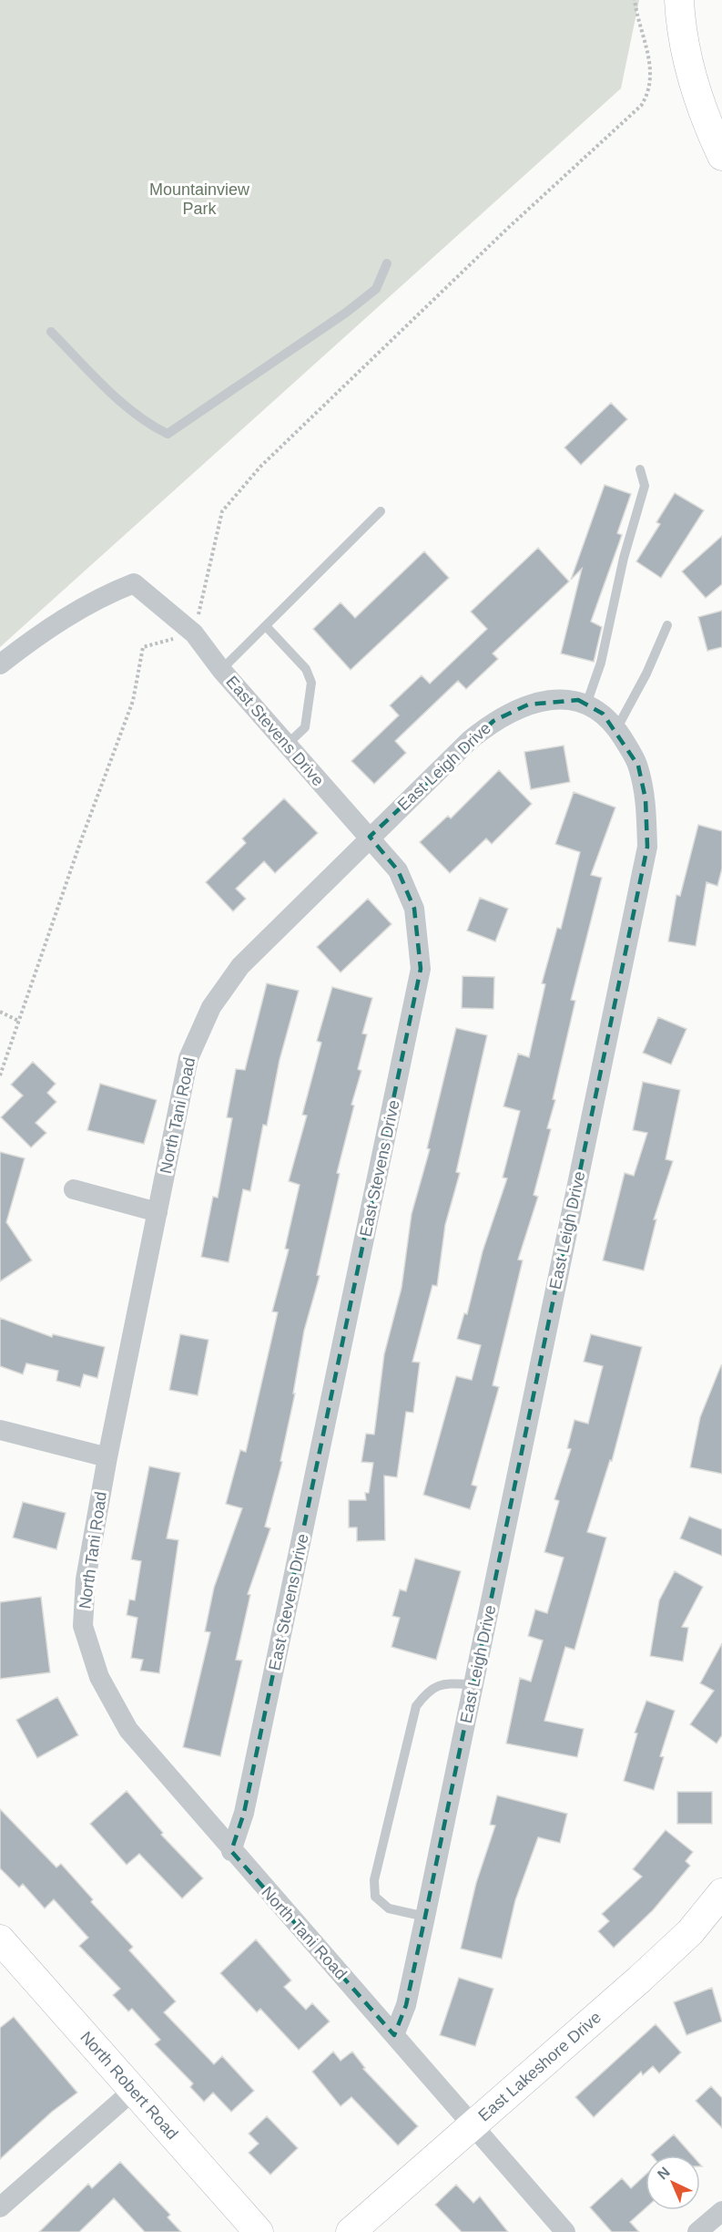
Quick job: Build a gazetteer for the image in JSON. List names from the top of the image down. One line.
{"streets":{"main road":["East Lakeshore Drive","North Robert Road"],"street":["East Stevens Drive","East Leigh Drive","North Tani Road"]},"crossings":[["East Stevens Drive","East Leigh Drive"],["East Stevens Drive","North Tani Road"],["East Leigh Drive","North Tani Road"],["North Tani Road","East Lakeshore Drive"]],"parks":["Mountainview Park"],"north":"top left"}
